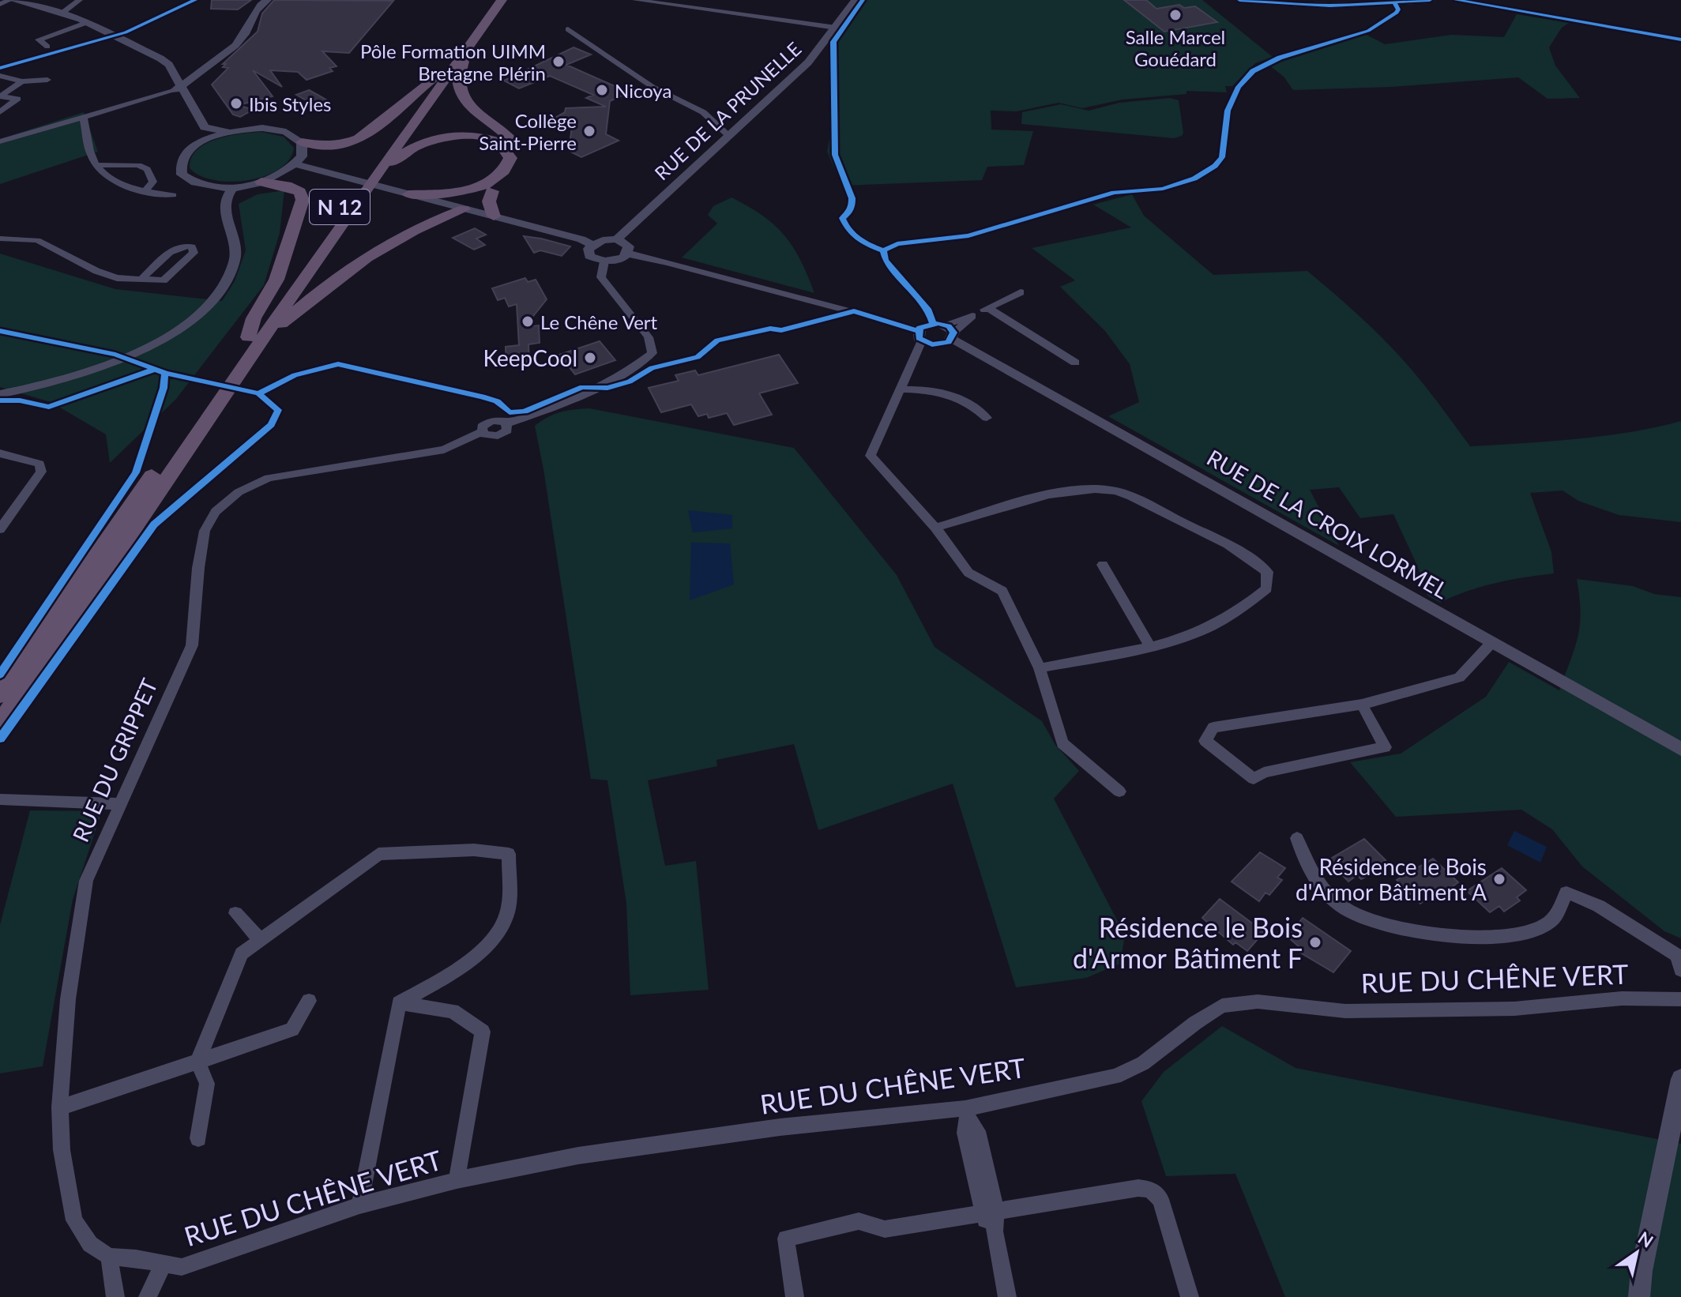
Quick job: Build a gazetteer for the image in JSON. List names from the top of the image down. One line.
{"streets":{"highway":["N 12"],"street":["RUE DE LA PRUNELLE","RUE DE LA CROIX LORMEL","RUE DU GRIPPET","RUE DU CHÊNE VERT"]},"crossings":[["RUE DU GRIPPET","RUE DU CHÊNE VERT"]],"places":["Salle Marcel Gouédard","Pôle Formation UIMM Bretagne Plérin","Nicoya","Ibis Styles","Collège Saint-Pierre","Le Chêne Vert","KeepCool","Résidence le Bois d'Armor Bâtiment A","Résidence le Bois d'Armor Bâtiment F"],"north":"top right"}
